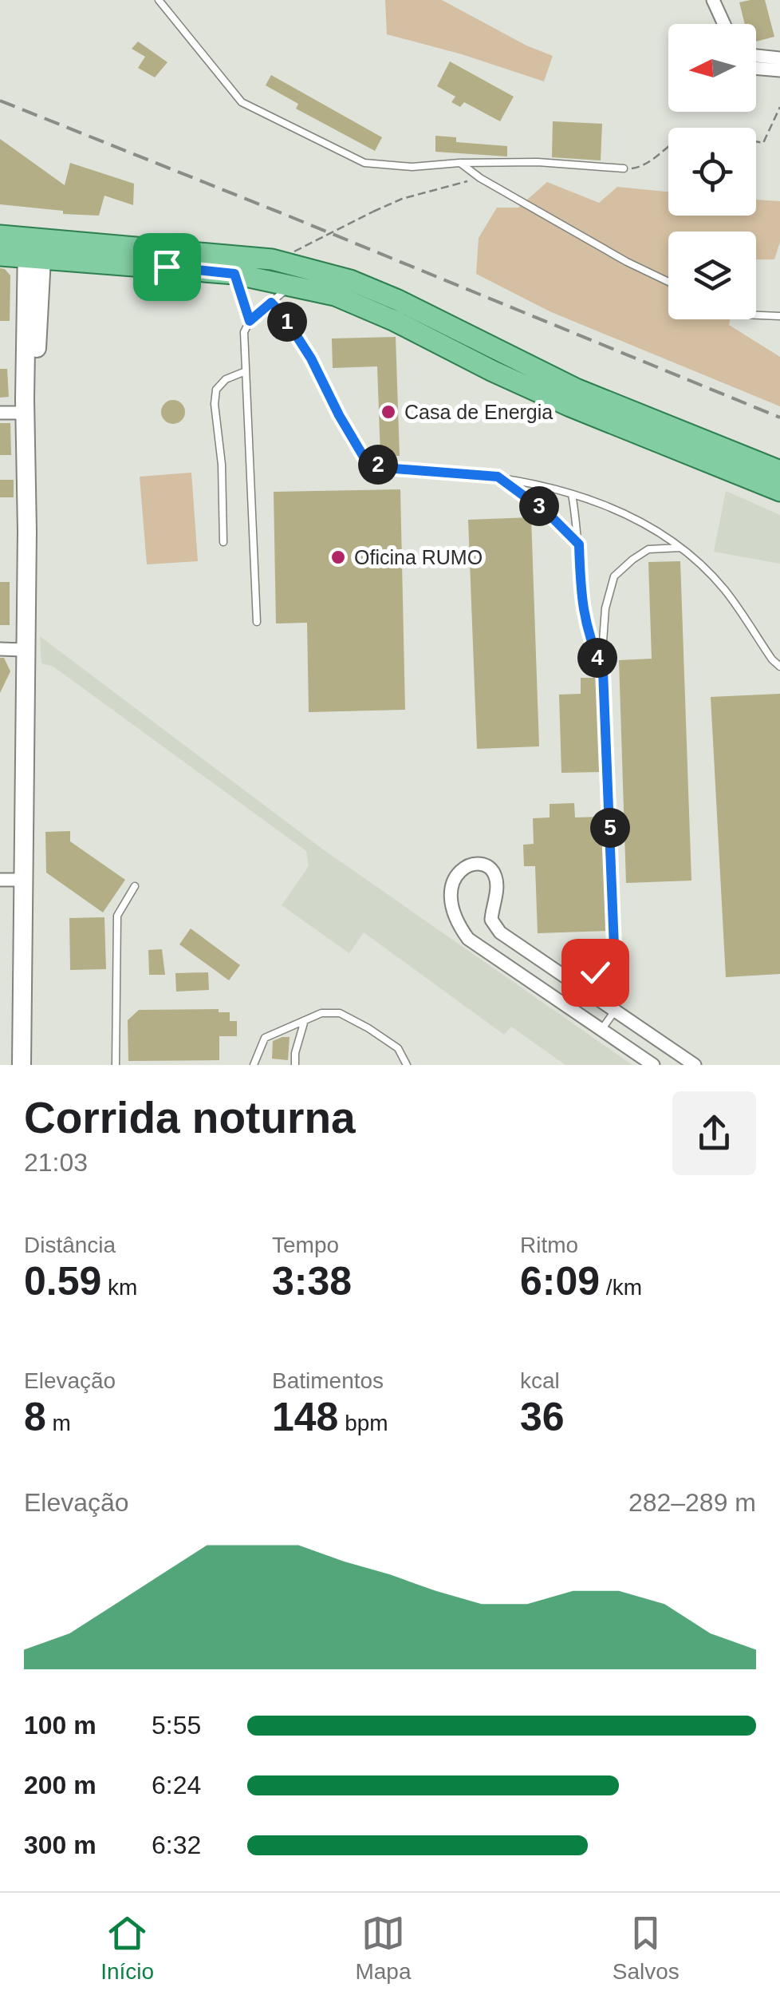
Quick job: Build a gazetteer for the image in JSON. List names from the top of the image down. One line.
{"places":["Casa de Energia","Oficina RUMO"],"north":"left","page":{"pins":["1","2","3","4","5"],"heading":["Corrida noturna","21:03"],"stats":[["Distância","0.59 km"],["Tempo","3:38"],["Ritmo","6:09 /km"],["Elevação","8 m"],["Batimentos","148 bpm"],["kcal","36"]],"chart":["Elevação","282–289 m"],"list":[{"name":"100 m","note":"5:55"},{"name":"200 m","note":"6:24"},{"name":"300 m","note":"6:32"}],"tabs":["Início","Mapa","Salvos"]}}
